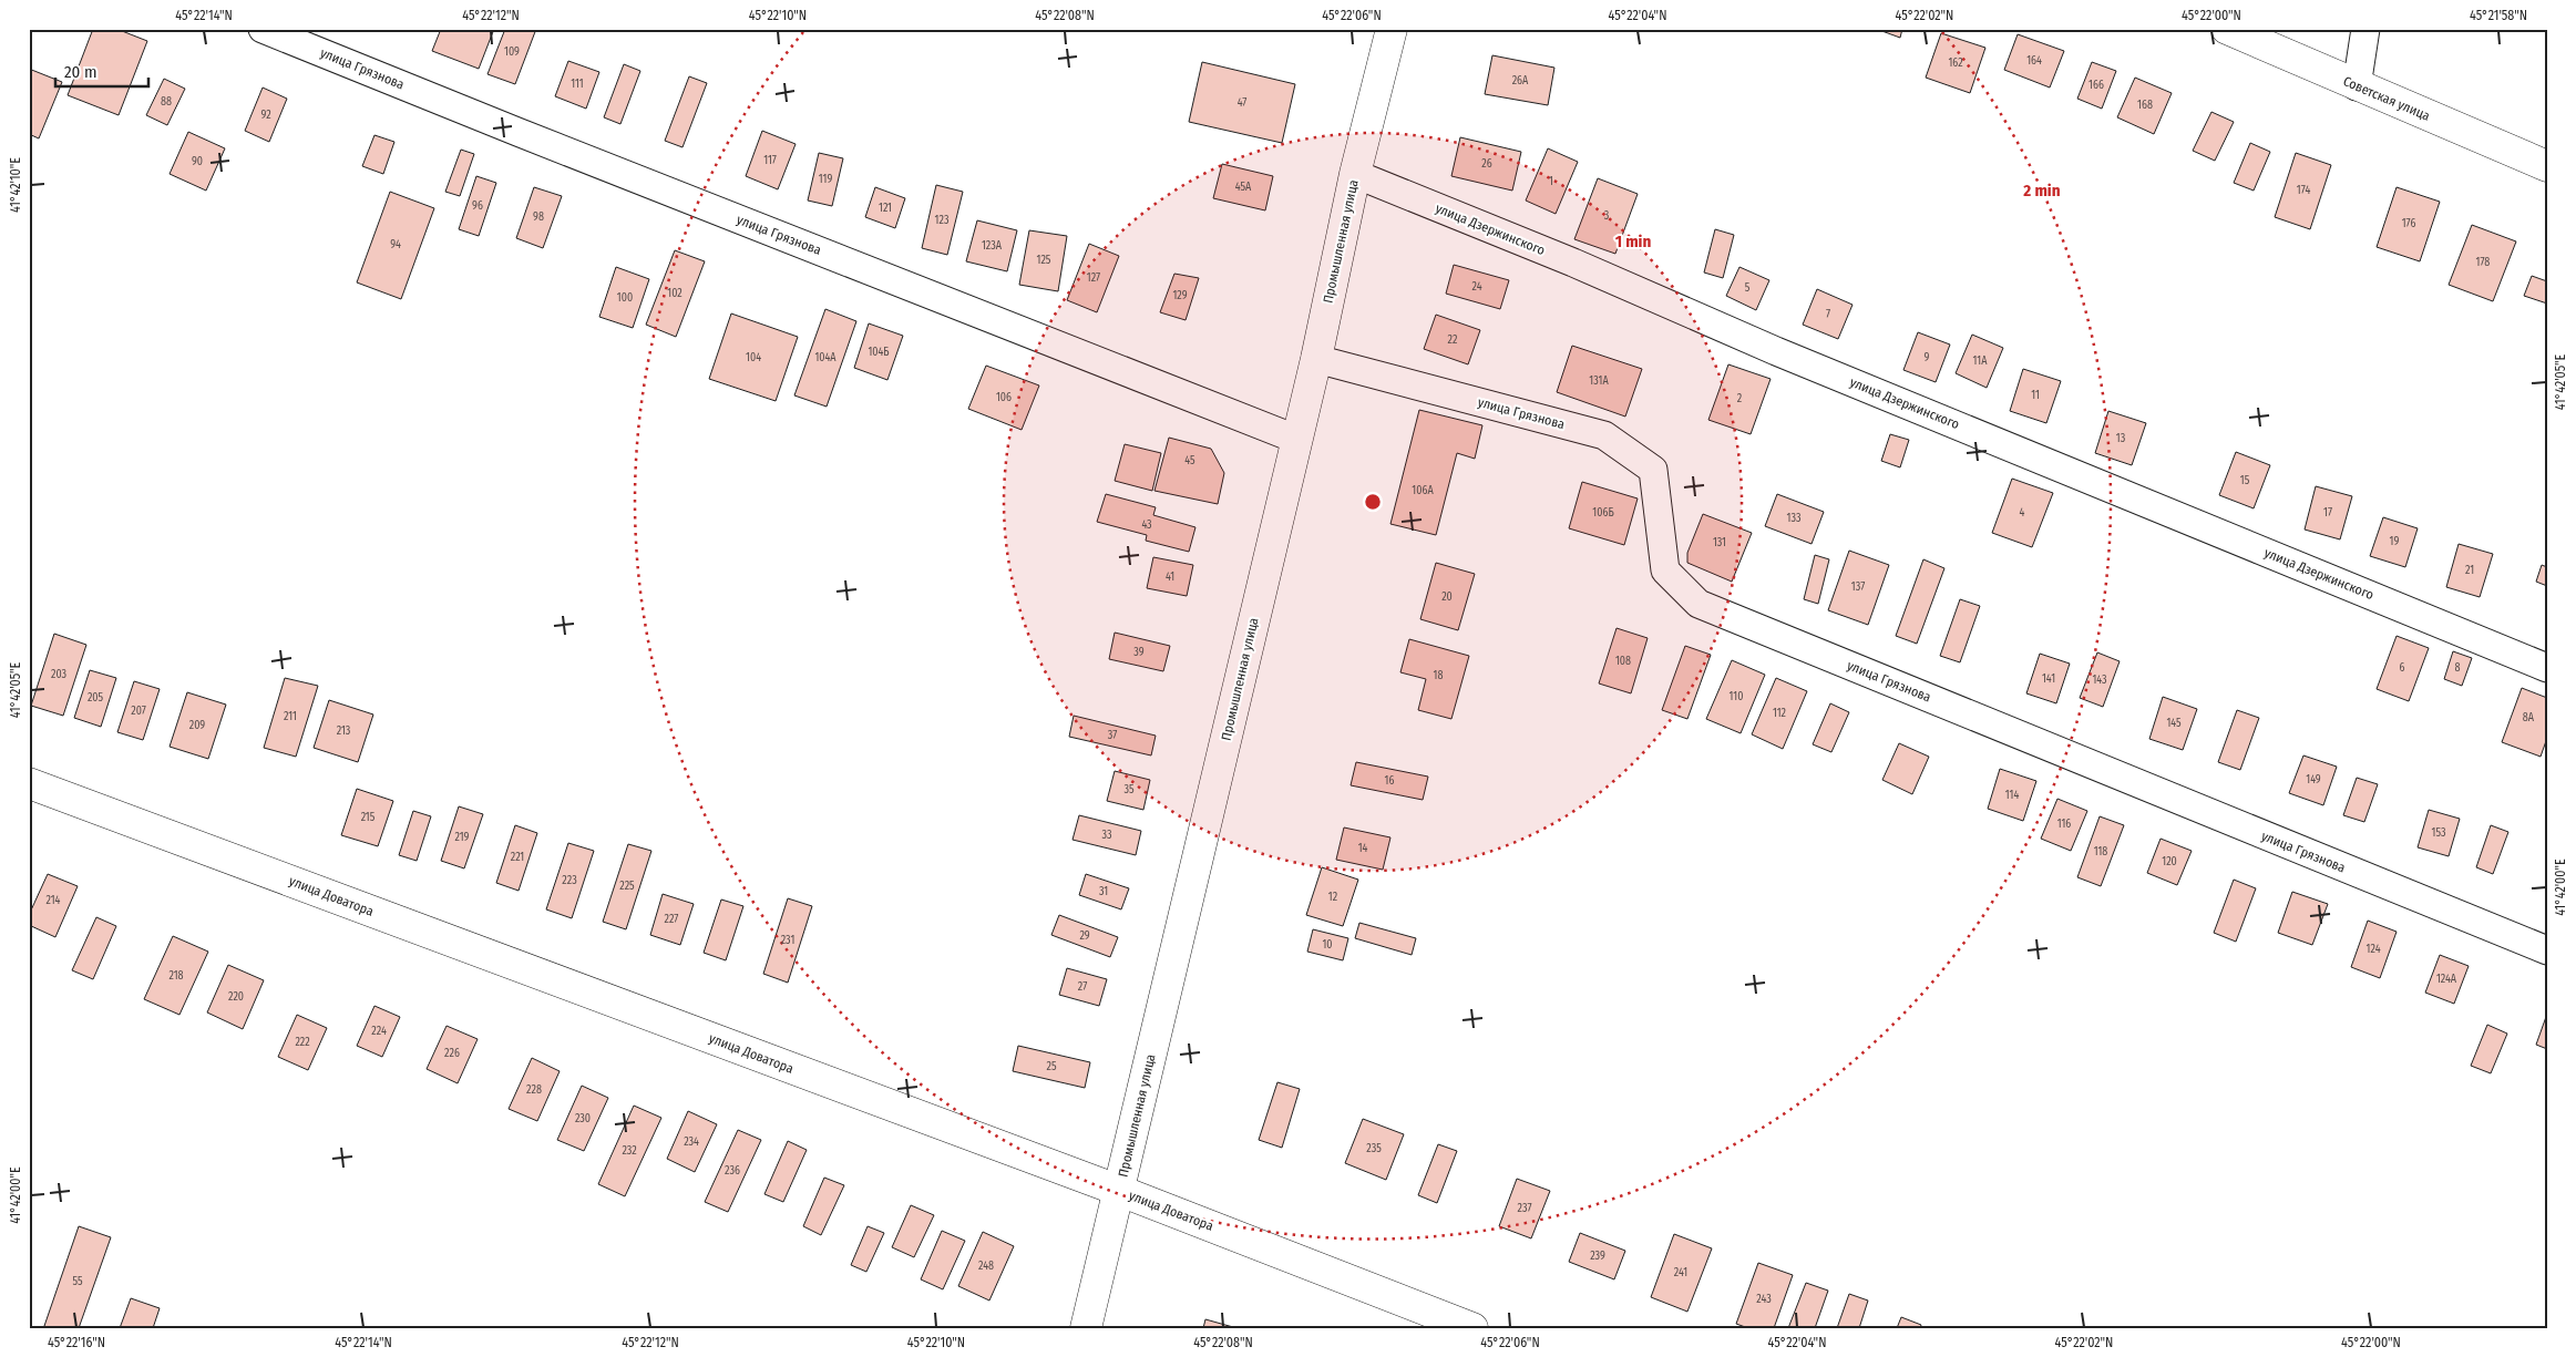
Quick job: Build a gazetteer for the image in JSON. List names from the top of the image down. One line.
{"streets":{"main road":["Советская улица","Промышленная улица","улица Доватора"],"street":["улица Грязнова","улица Дзержинского"]},"crossings":[["улица Грязнова","Промышленная улица"],["улица Дзержинского","Промышленная улица"],["Промышленная улица","улица Доватора"]],"house_numbers":["109","164","162","26А","111","166","88","47","168","92","117","90","26","119","1","45А","174","96","121","3","98","123","176","94","123А","125","178","127","24","5","102","129","100","7","22","104Б","104","104А","9","11А","131А","11","106","2","13","45","15","106А","106Б","4","17","133","43","19","131","21","41","137","20","39","108","6","8","203","18","141","143","110","205","207","112","211","8А","145","209","213","37","149","16","35","114","215","116","153","33","219","14","118","221","120","223","225","31","12","214","227","29","231","10","124","218","124А","27","220","224","222","226","25","228","230","234","235","232","236","237","239","248","241","55","243"],"scale_bar":"20 m","coordinates":["45°22'14\"N","45°22'12\"N","45°22'10\"N","45°22'08\"N","45°22'06\"N","45°22'04\"N","45°22'02\"N","45°22'00\"N","45°21'58\"N","41°42'10\"E","41°42'05\"E","41°42'00\"E","45°22'16\"N"],"rings":["2 min","1 min"]}
